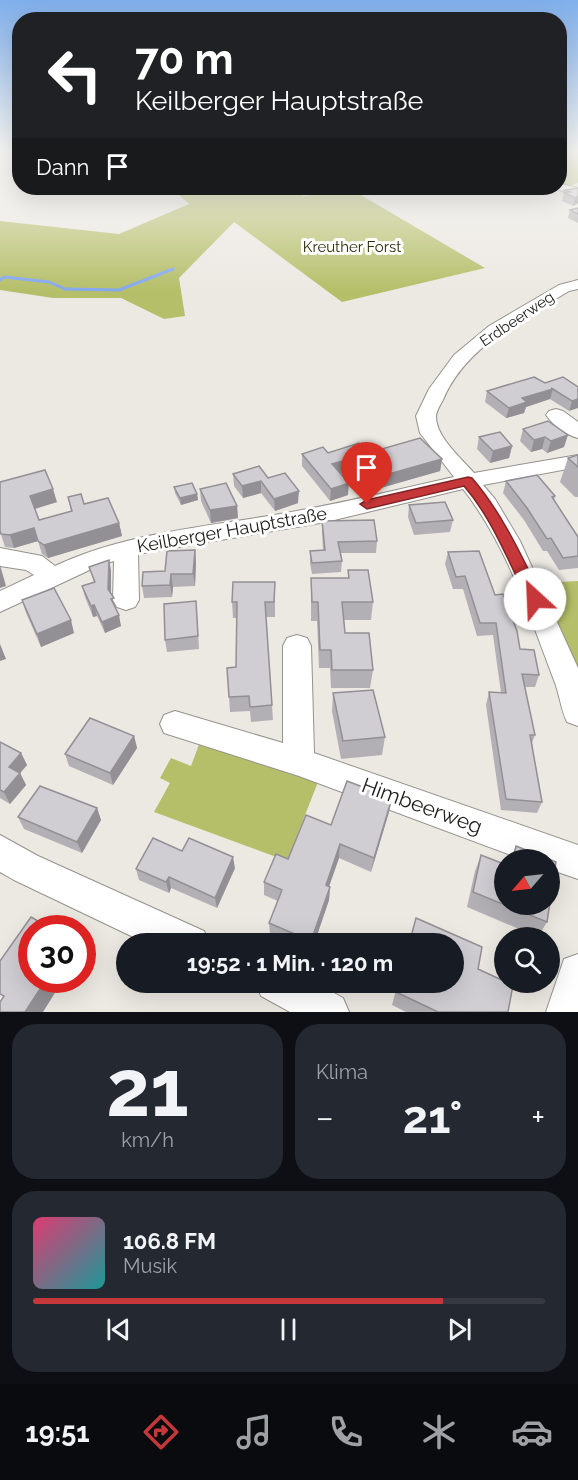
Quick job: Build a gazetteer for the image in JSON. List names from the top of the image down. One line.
{"streets":{"street":["Erdbeerweg","Keilberger Hauptstraße","Himbeerweg"]},"crossings":[["Erdbeerweg","Keilberger Hauptstraße"]],"parks":["Kreuther Forst"],"north":"bottom left","page":{"turn":["70 m","Keilberger Hauptstraße"],"then":"Dann","limit":"30","trip":"19:52 · 1 Min. · 120 m","tile":[["21","km/h"],"Klima"],"heat":["−","21°","+"],"song":["106.8 FM","Musik"],"tabs":"19:51"}}
